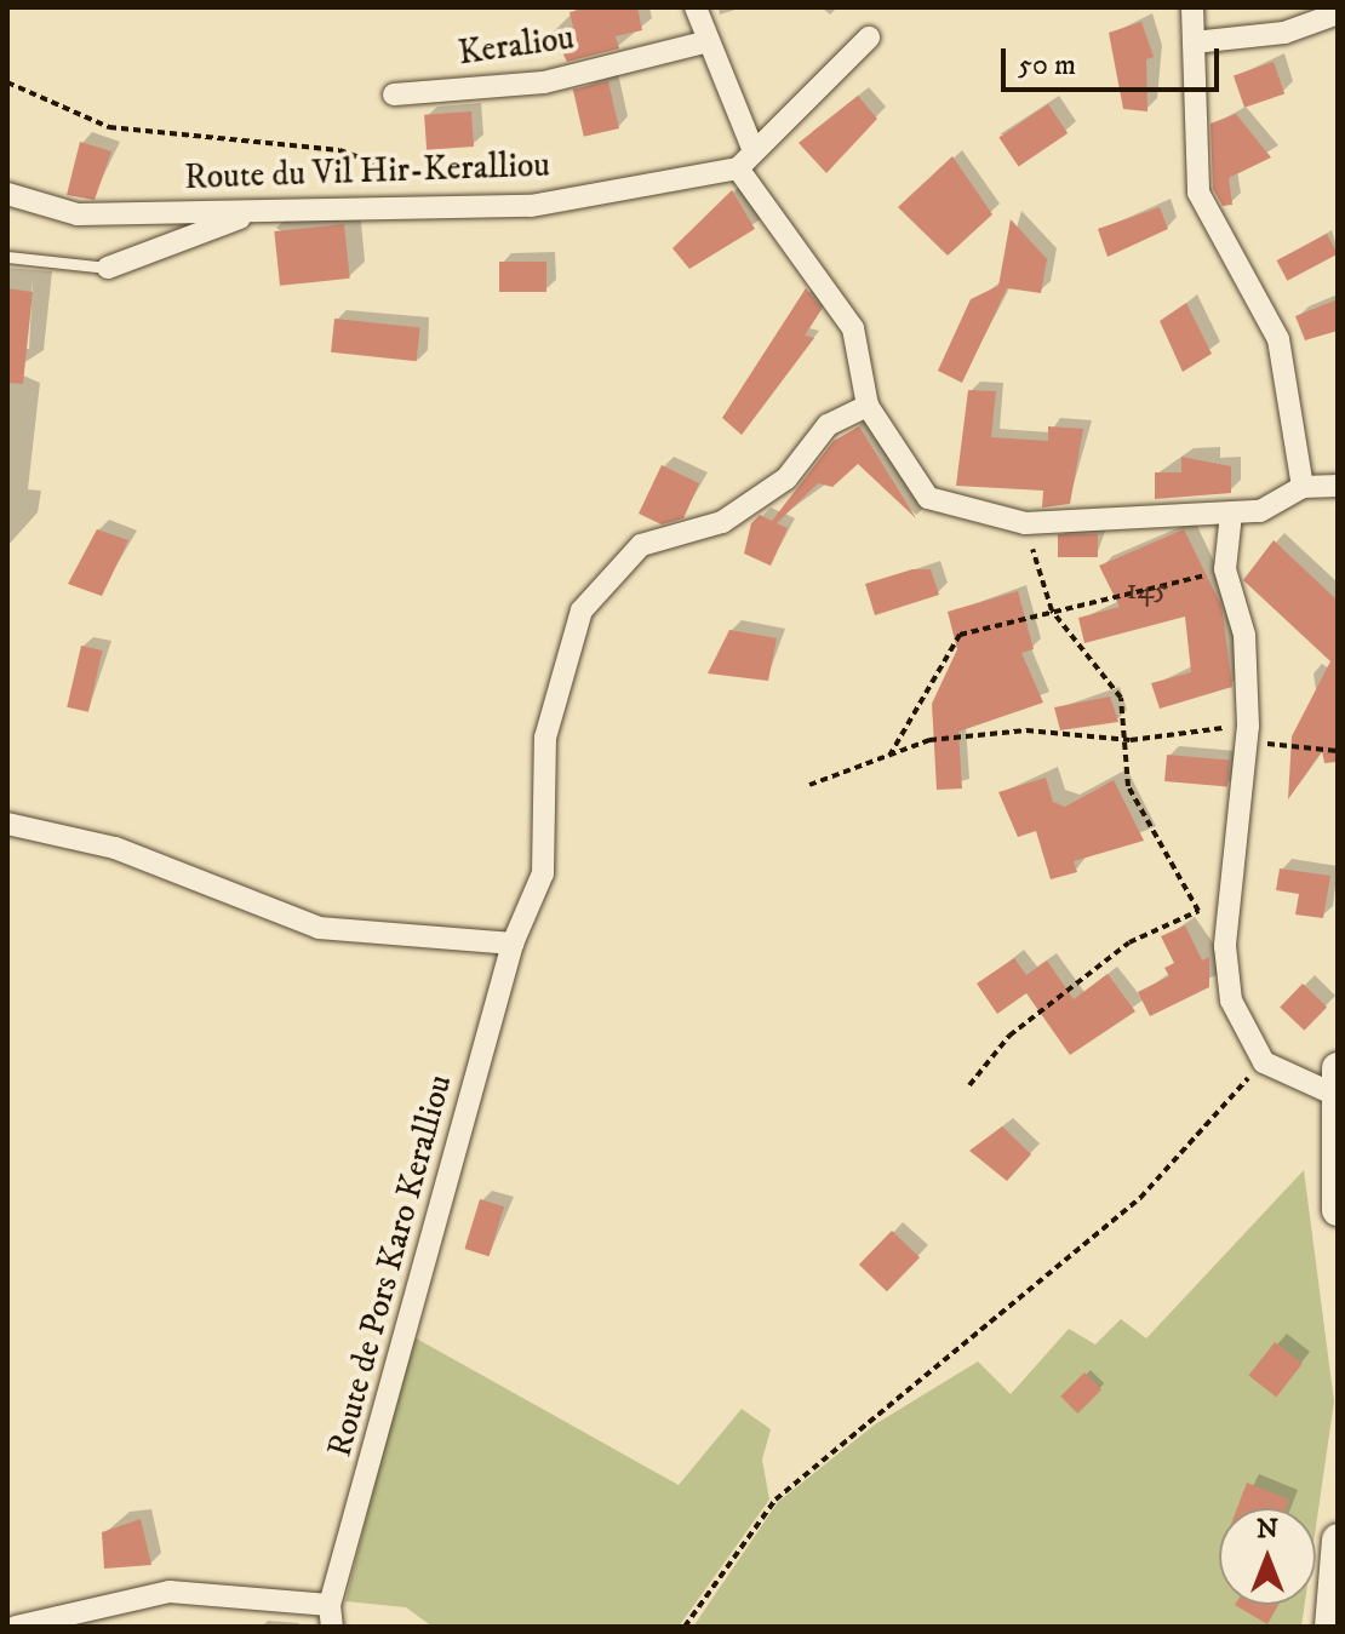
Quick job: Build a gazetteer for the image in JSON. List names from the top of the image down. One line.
{"streets":{"street":["Keraliou","Route du Vil Hir-Keralliou","Route de Pors Karo Keralliou"]},"house_numbers":["145"],"scale_bar":"50 m","north":"top"}
